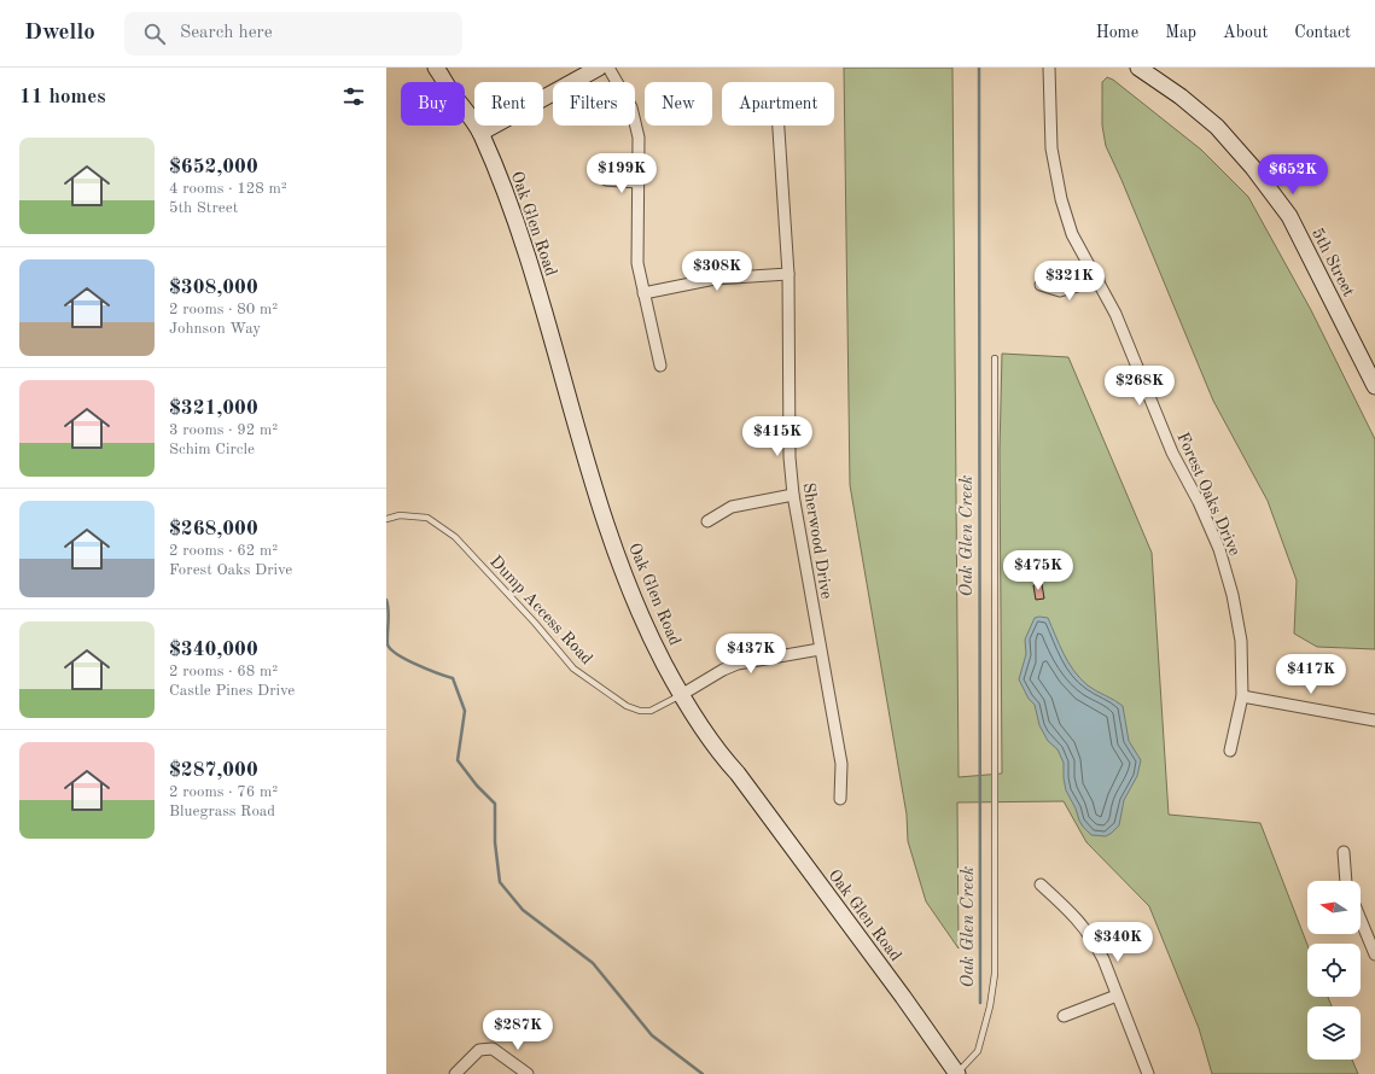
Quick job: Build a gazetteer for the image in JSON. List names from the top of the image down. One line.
{"streets":{"main road":["Oak Glen Road","5th Street"],"street":["Forest Oaks Drive","Sherwood Drive"],"lane":["Dump Access Road"]},"crossings":[["Oak Glen Road","Dump Access Road"]],"water":["Oak Glen Creek"],"north":"left","page":{"header":"Dwello","search":"Search here","nav":["Home","Map","About","Contact"],"heading":"11 homes","chip":["Buy","Rent","Filters","New","Apartment"],"list":[{"name":"$652,000","note":"4 rooms · 128 m² · 5th Street"},{"name":"$308,000","note":"2 rooms · 80 m² · Johnson Way"},{"name":"$321,000","note":"3 rooms · 92 m² · Schim Circle"},{"name":"$268,000","note":"2 rooms · 62 m² · Forest Oaks Drive"},{"name":"$340,000","note":"2 rooms · 68 m² · Castle Pines Drive"},{"name":"$287,000","note":"2 rooms · 76 m² · Bluegrass Road"}],"price":["$199K","$652K","$308K","$321K","$268K","$415K","$475K","$437K","$417K","$340K","$287K"]}}
